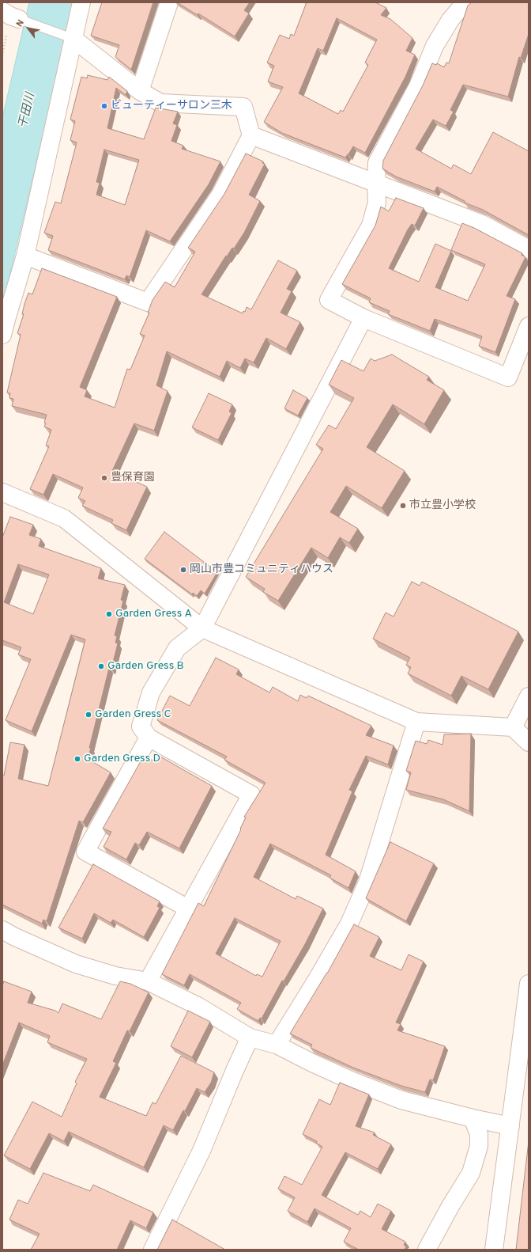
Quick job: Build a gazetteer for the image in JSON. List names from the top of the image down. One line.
{"water":["干田川"],"places":["ビューティーサロン三木","豊保育園","市立豊小学校","岡山市豊コミュニティハウス","Garden Gress A","Garden Gress B","Garden Gress C","Garden Gress D"],"north":"top left"}
